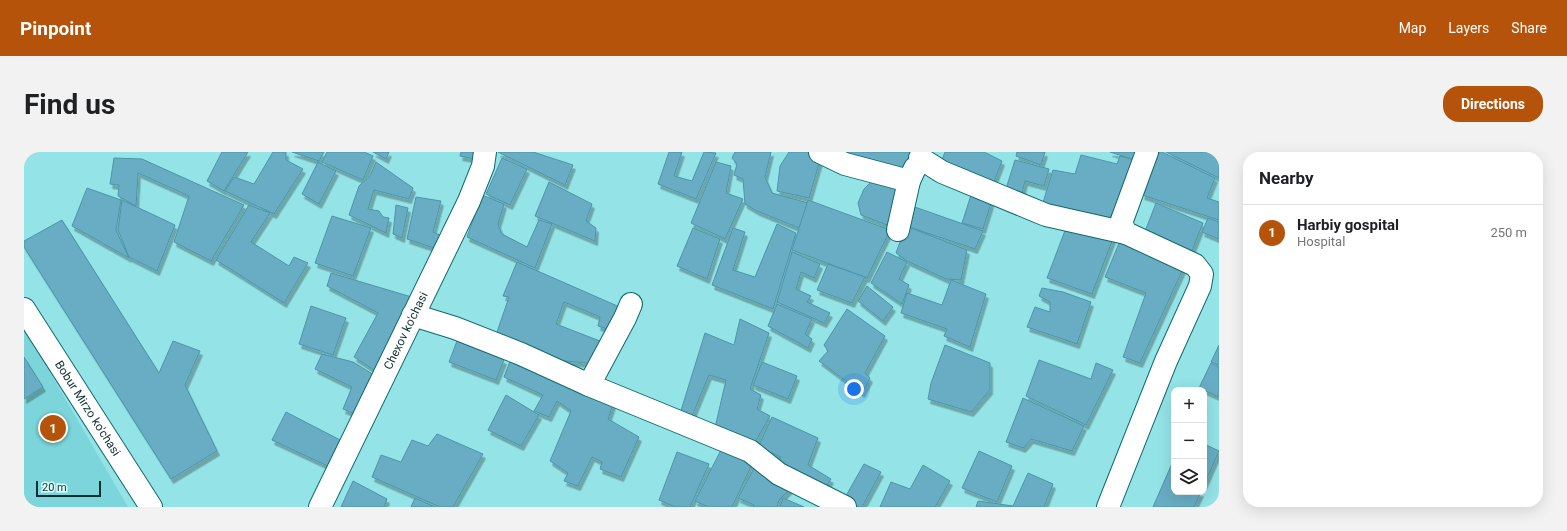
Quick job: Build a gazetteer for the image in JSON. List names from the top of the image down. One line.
{"streets":{"street":["Chexov ko'chasi","Bobur Mirzo ko'chasi"]},"scale_bar":"20 m","page":{"header":"Pinpoint","nav":["Map","Layers","Share"],"buttons":"Directions","title":"Find us","heading":"Nearby","list":[{"mark":"1","name":"Harbiy gospital","note":"Hospital","value":"250 m"}],"map_buttons":["+","−"],"pins":"1","scale":"20 m"}}
